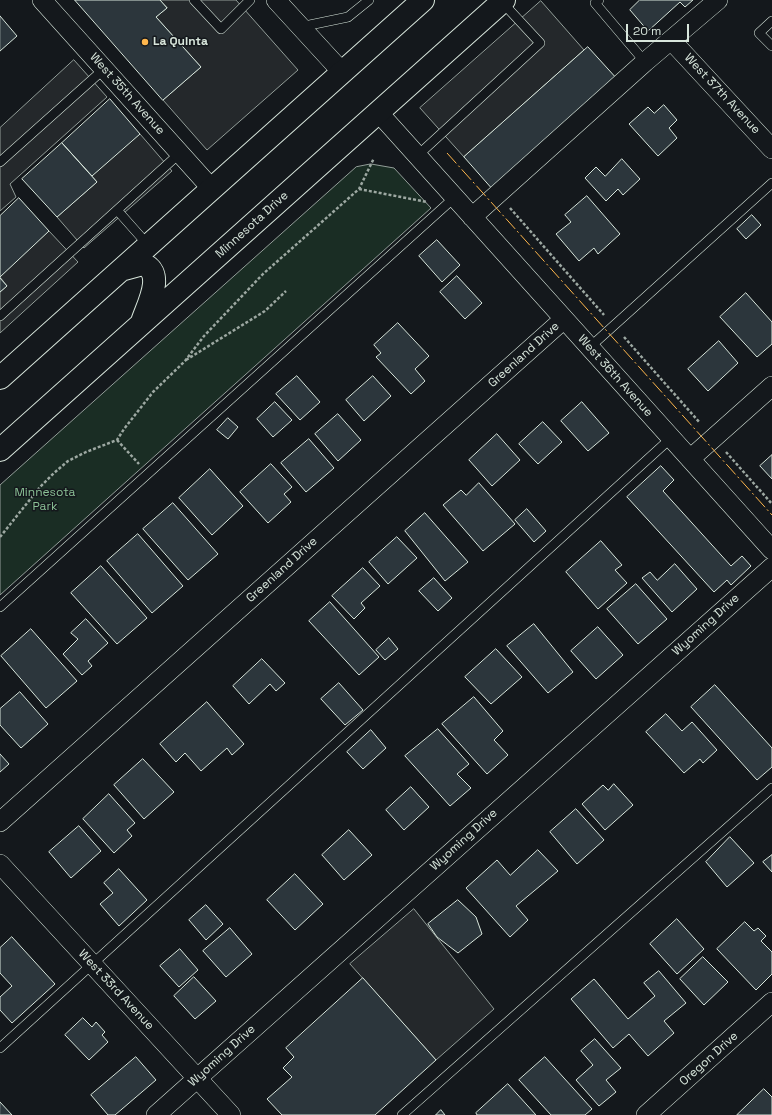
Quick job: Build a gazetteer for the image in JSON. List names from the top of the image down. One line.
{"streets":{"main road":["Minnesota Drive"],"street":["West 35th Avenue","West 37th Avenue","Greenland Drive","West 36th Avenue","Wyoming Drive","West 33rd Avenue","Oregon Drive"]},"crossings":[["Minnesota Drive","West 36th Avenue"],["Greenland Drive","West 36th Avenue"],["Wyoming Drive","West 33rd Avenue"]],"parks":["Minnesota Park"],"places":["La Quinta"],"scale_bar":"20 m"}
